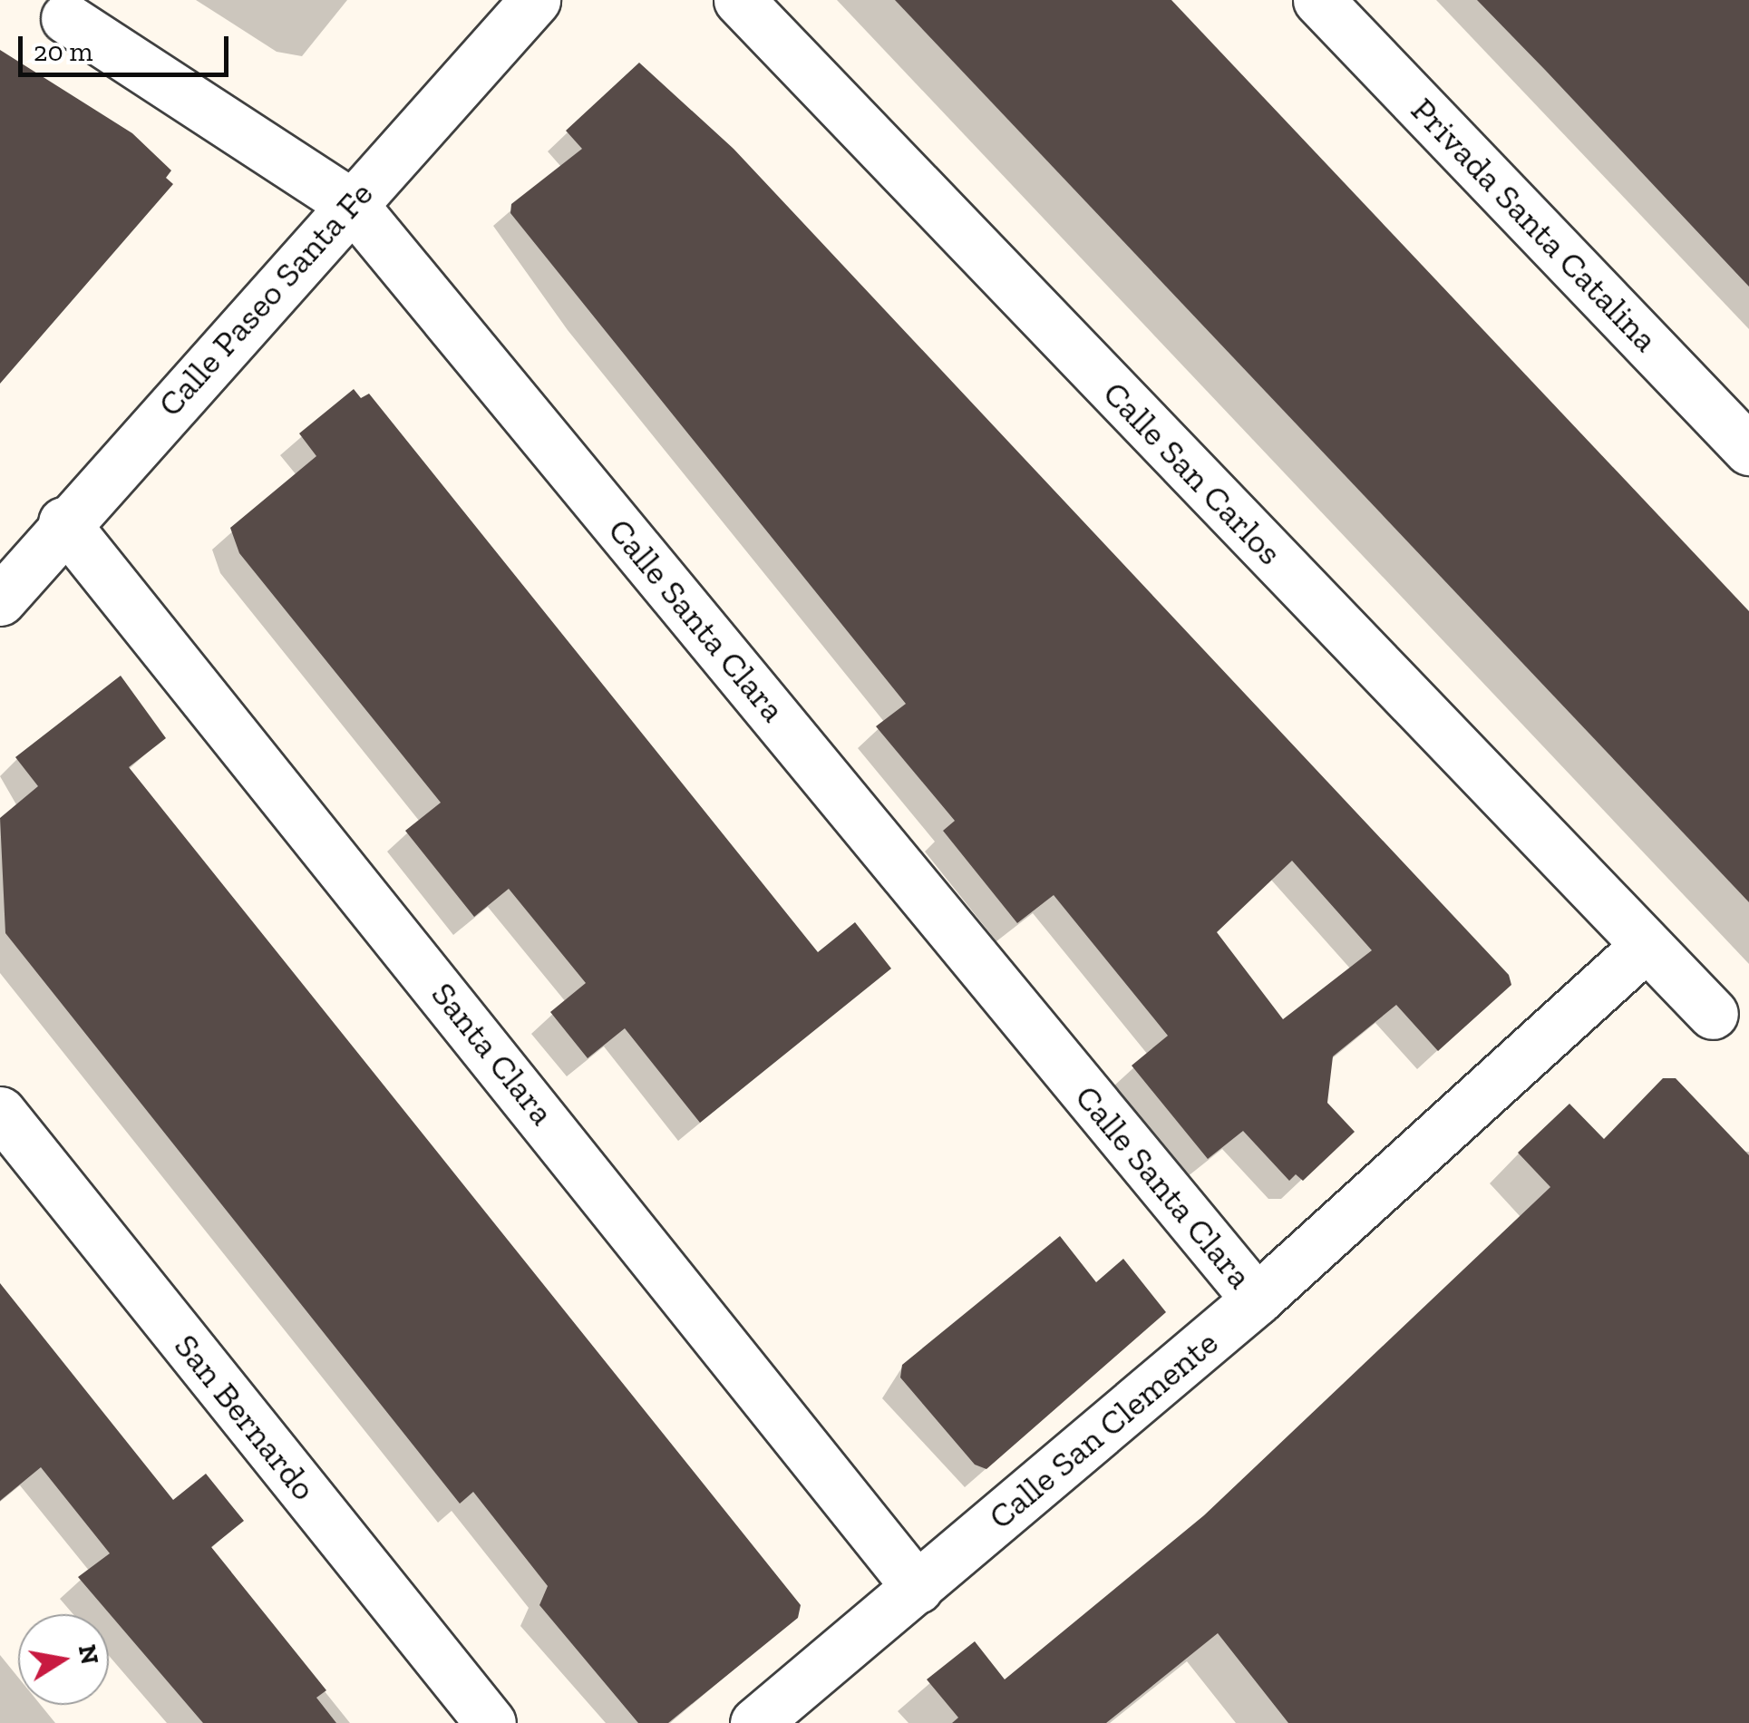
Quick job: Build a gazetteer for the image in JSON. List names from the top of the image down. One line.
{"streets":{"street":["Privada Santa Catalina","Calle Paseo Santa Fe","Calle San Carlos","Calle Santa Clara","Santa Clara","San Bernardo","Calle San Clemente"]},"crossings":[["Calle Paseo Santa Fe","Calle Santa Clara"],["Calle Paseo Santa Fe","Santa Clara"],["Calle San Carlos","Calle San Clemente"],["Calle Santa Clara","Calle San Clemente"],["Santa Clara","Calle San Clemente"]],"scale_bar":"20 m","north":"right"}
